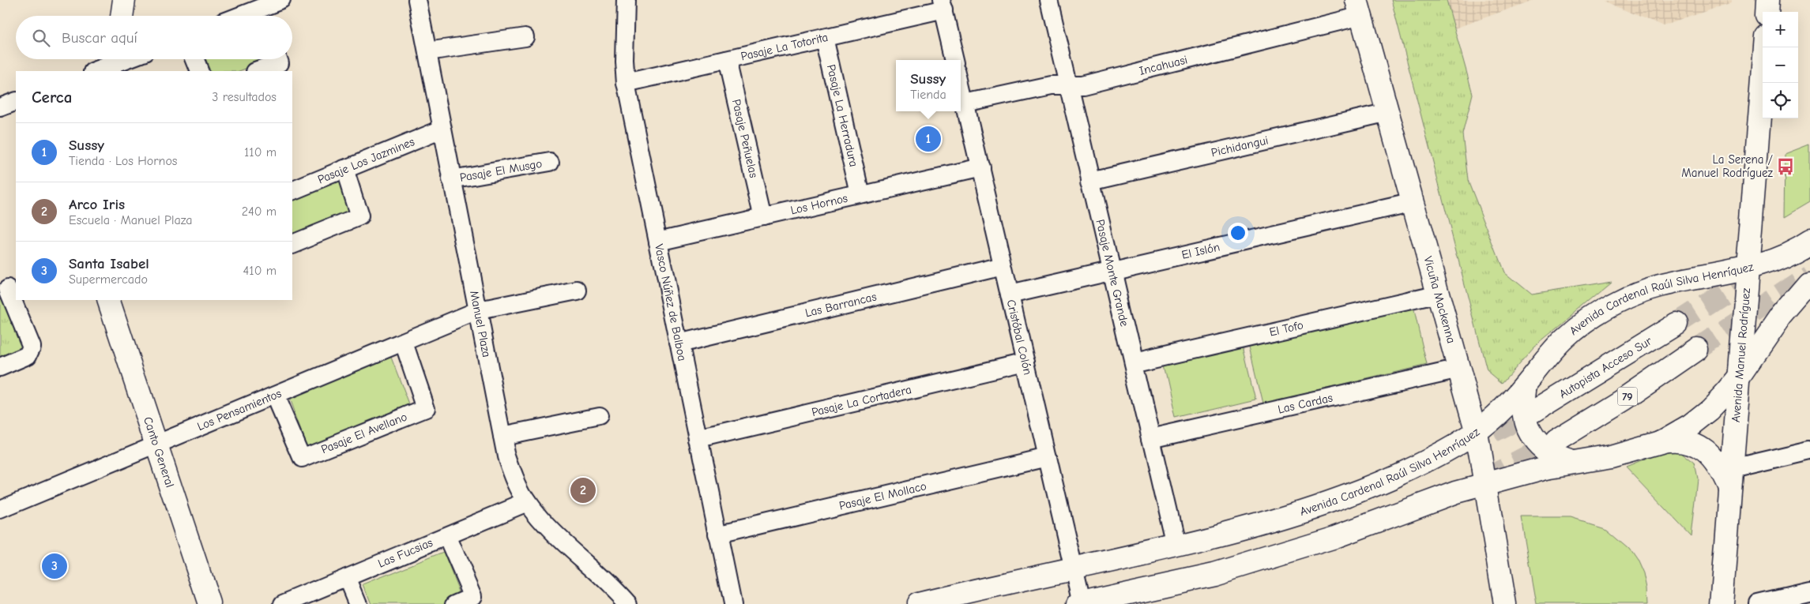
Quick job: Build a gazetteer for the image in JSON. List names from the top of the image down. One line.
{"streets":{"main road":["Vicuña Mackenna","Avenida Cardenal Raúl Silva Henríquez","Avenida Manuel Rodríguez","Autopista Acceso Sur","79","Canto General"],"street":["Pasaje La Totorita","Incahuasi","Pasaje La Herradura","Pasaje Peñuelas","Pichidangui","Pasaje Los Jazmines","Pasaje El Musgo","Los Hornos","El Islón","Pasaje Monte Grande","Vasco Núñez de Balboa","Las Barrancas","Manuel Plaza","El Tofo","Cristóbal Colón","Pasaje La Cortadera","Las Cardas","Los Pensamientos","Pasaje El Avellano","Pasaje El Mollaco","Las Fucsias"]},"crossings":[["Pasaje La Totorita","Pasaje La Herradura"],["Pasaje La Totorita","Pasaje Peñuelas"],["Pasaje La Totorita","Vasco Núñez de Balboa"],["Incahuasi","Pasaje Monte Grande"],["Incahuasi","Vicuña Mackenna"],["Incahuasi","Cristóbal Colón"],["Pasaje La Herradura","Los Hornos"],["Pasaje Peñuelas","Los Hornos"],["Pichidangui","Pasaje Monte Grande"],["Pichidangui","Vicuña Mackenna"],["Pasaje Los Jazmines","Manuel Plaza"],["Pasaje El Musgo","Manuel Plaza"],["Los Hornos","Vasco Núñez de Balboa"],["Los Hornos","Cristóbal Colón"],["El Islón","Pasaje Monte Grande"],["El Islón","Vicuña Mackenna"],["El Islón","Cristóbal Colón"],["Pasaje Monte Grande","Avenida Cardenal Raúl Silva Henríquez"],["Pasaje Monte Grande","El Tofo"],["Pasaje Monte Grande","Las Cardas"],["Vicuña Mackenna","Avenida Cardenal Raúl Silva Henríquez"],["Vicuña Mackenna","El Tofo"],["Vicuña Mackenna","Las Cardas"],["Avenida Cardenal Raúl Silva Henríquez","Cristóbal Colón"],["Avenida Cardenal Raúl Silva Henríquez","Avenida Manuel Rodríguez"],["Vasco Núñez de Balboa","Las Barrancas"],["Vasco Núñez de Balboa","Pasaje La Cortadera"],["Vasco Núñez de Balboa","Pasaje El Mollaco"],["Las Barrancas","Cristóbal Colón"],["Manuel Plaza","Los Pensamientos"],["Manuel Plaza","Las Fucsias"],["Cristóbal Colón","Pasaje La Cortadera"],["Cristóbal Colón","Pasaje El Mollaco"],["Los Pensamientos","Pasaje El Avellano"],["Los Pensamientos","Canto General"]],"places":{"bus stop":["La Serena / Manuel Rodríguez"]},"page":{"map_buttons":["+","−"],"search":"Buscar aquí","popup":["Sussy","Tienda"],"heading":["Cerca","3 resultados"],"list":[{"mark":"1","name":"Sussy","note":"Tienda · Los Hornos","value":"110 m"},{"mark":"2","name":"Arco Iris","note":"Escuela · Manuel Plaza","value":"240 m"},{"mark":"3","name":"Santa Isabel","note":"Supermercado","value":"410 m"}],"pins":["1","2","3"]}}
